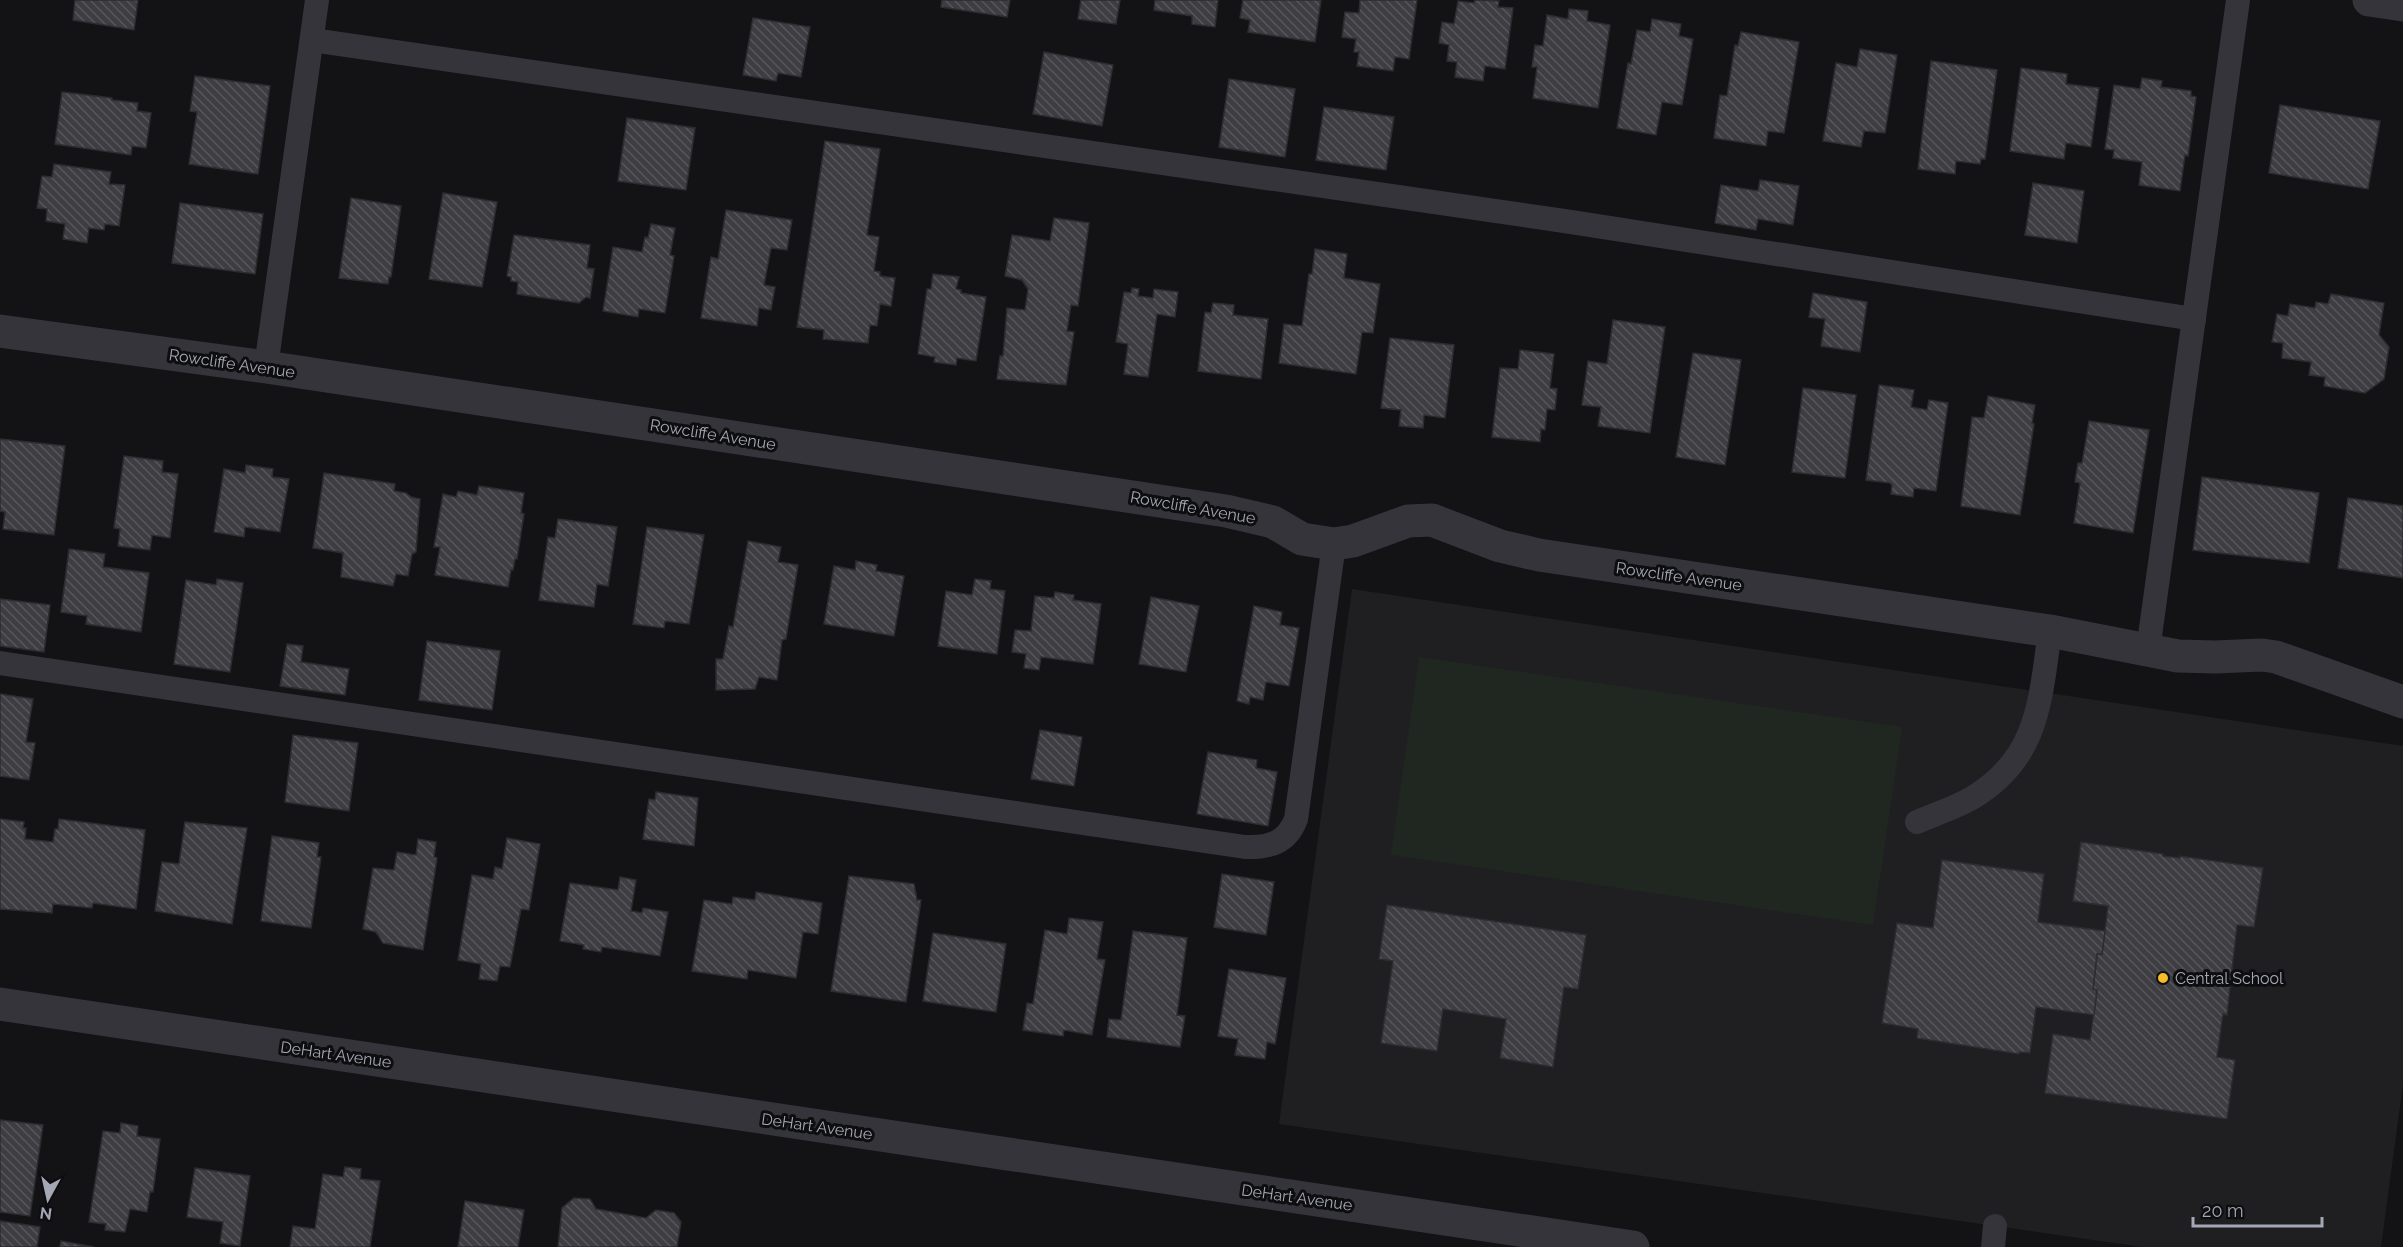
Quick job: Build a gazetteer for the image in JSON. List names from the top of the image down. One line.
{"streets":{"street":["Rowcliffe Avenue","DeHart Avenue"]},"places":["Central School"],"scale_bar":"20 m","north":"bottom"}
